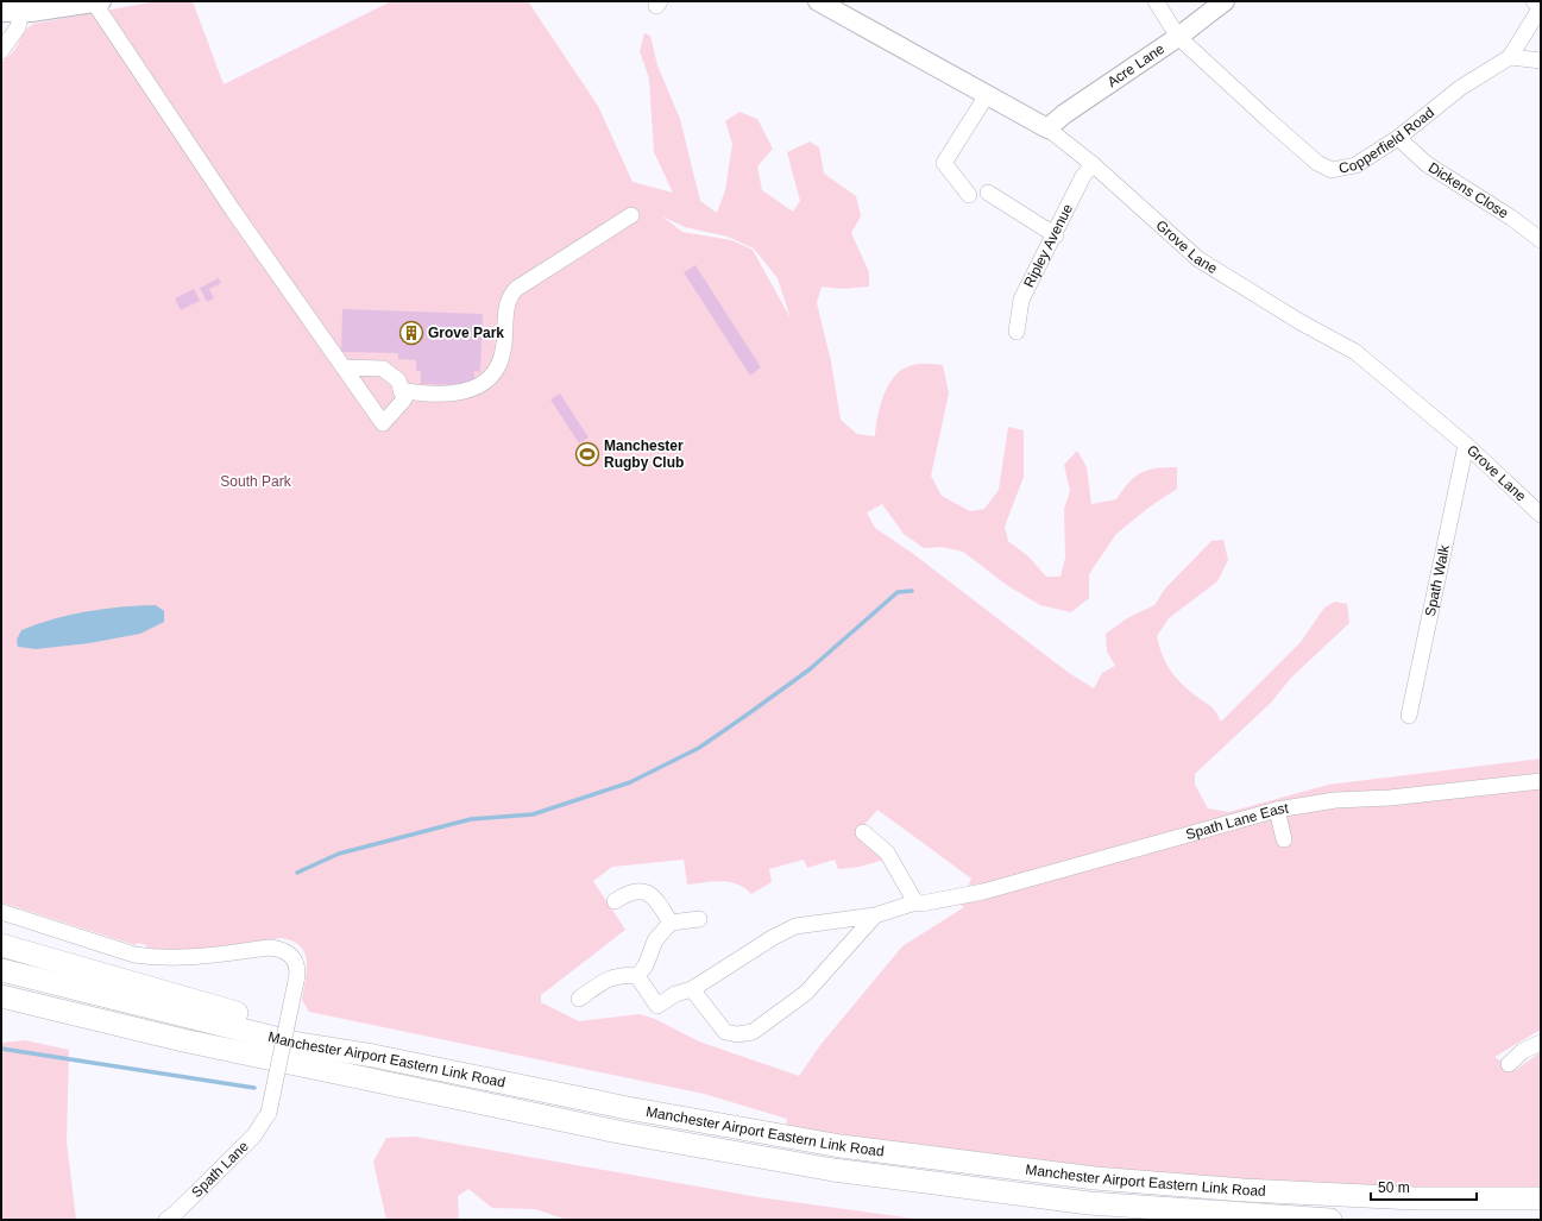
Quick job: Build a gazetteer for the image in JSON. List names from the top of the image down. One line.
{"streets":{"highway":["Manchester Airport Eastern Link Road"],"main road":["Acre Lane","Grove Lane"],"street":["Copperfield Road","Dickens Close","Ripley Avenue","Spath Walk","Spath Lane East","Spath Lane"]},"crossings":[["Acre Lane","Copperfield Road"],["Acre Lane","Grove Lane"],["Copperfield Road","Dickens Close"],["Ripley Avenue","Grove Lane"],["Grove Lane","Spath Walk"]],"parks":["South Park"],"places":{"building":["Grove Park"],"sports":["Manchester Rugby Club"]},"scale_bar":"50 m"}
